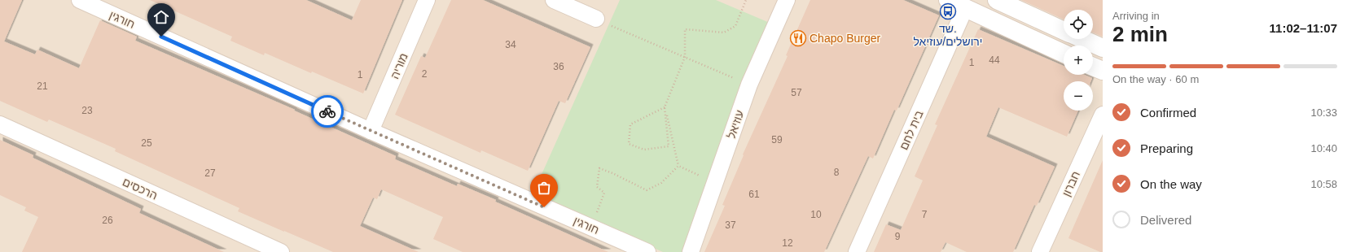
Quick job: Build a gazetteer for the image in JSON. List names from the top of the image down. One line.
{"streets":{"street":["חורגין","מוריה","עוזיאל","בית לחם","חברון","הרכסים"]},"crossings":[["חורגין","מוריה"]],"places":{"bus stop":["שד. ירושלים/עוזיאל"],"restaurant":["Chapo Burger"]},"house_numbers":["34","44","1","36","2","1","21","57","23","59","25","8","27","61","10","7","26","37","9","12"],"page":{"heading":["2 min","Arriving in","11:02–11:07"],"map_buttons":["+","−"],"bar":"On the way · 60 m","list":[["Confirmed","10:33"],["Preparing","10:40"],["On the way","10:58"],"Delivered"]}}
